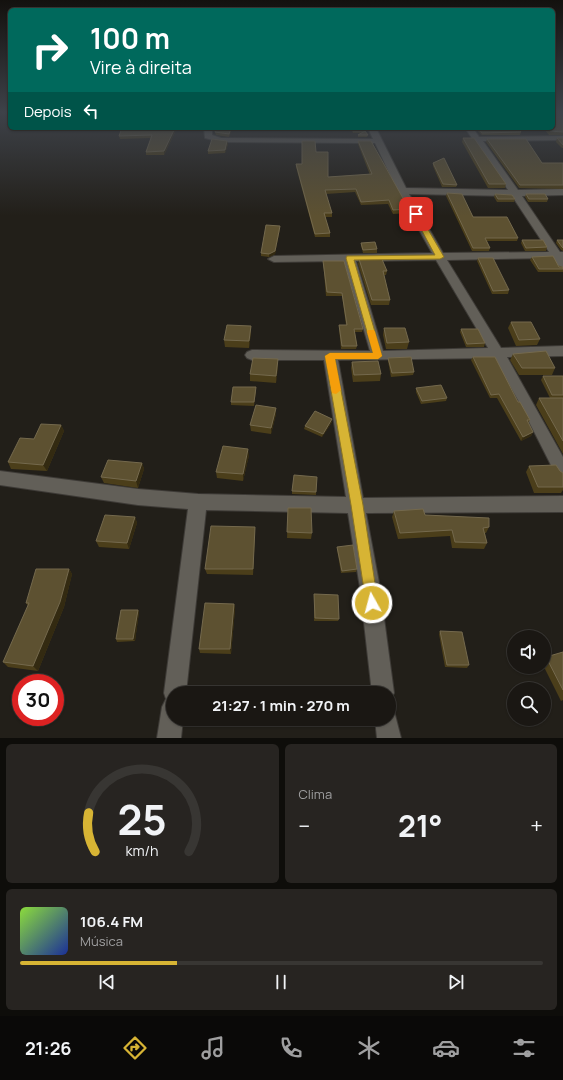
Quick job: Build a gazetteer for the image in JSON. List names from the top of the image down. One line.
{"page":{"turn":["100 m","Vire à direita"],"then":"Depois","limit":"30","trip":"21:27 · 1 min · 270 m","tile":"Clima","heat":["−","21°","+"],"song":["106.4 FM","Música"],"tabs":"21:26","gauge":["25","km/h"]}}
